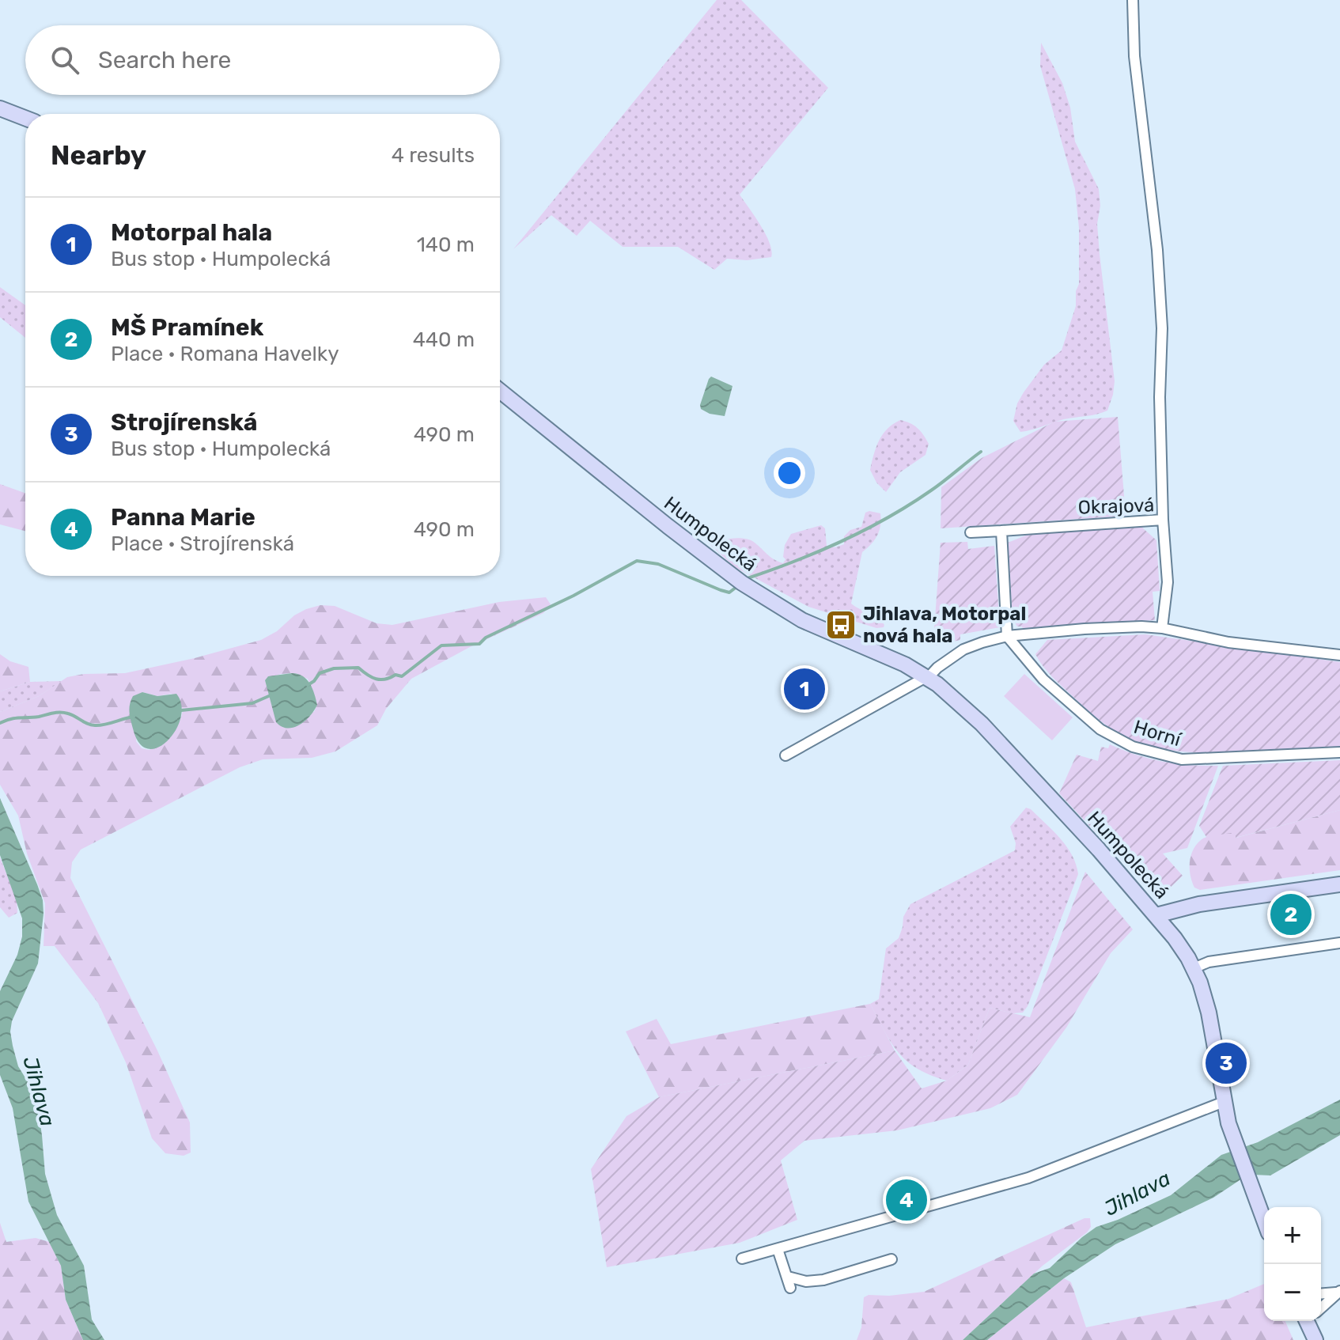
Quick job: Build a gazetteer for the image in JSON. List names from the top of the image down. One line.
{"streets":{"main road":["Humpolecká"],"street":["Okrajová","Horní"]},"water":["Jihlava"],"places":{"bus stop":["Jihlava, Motorpal nová hala"]},"page":{"search":"Search here","heading":["Nearby","4 results"],"list":[{"mark":"1","name":"Motorpal hala","note":"Bus stop · Humpolecká","value":"140 m"},{"mark":"2","name":"MŠ Pramínek","note":"Place · Romana Havelky","value":"440 m"},{"mark":"3","name":"Strojírenská","note":"Bus stop · Humpolecká","value":"490 m"},{"mark":"4","name":"Panna Marie","note":"Place · Strojírenská","value":"490 m"}],"pins":["1","2","3","4"],"map_buttons":["+","−"]}}
